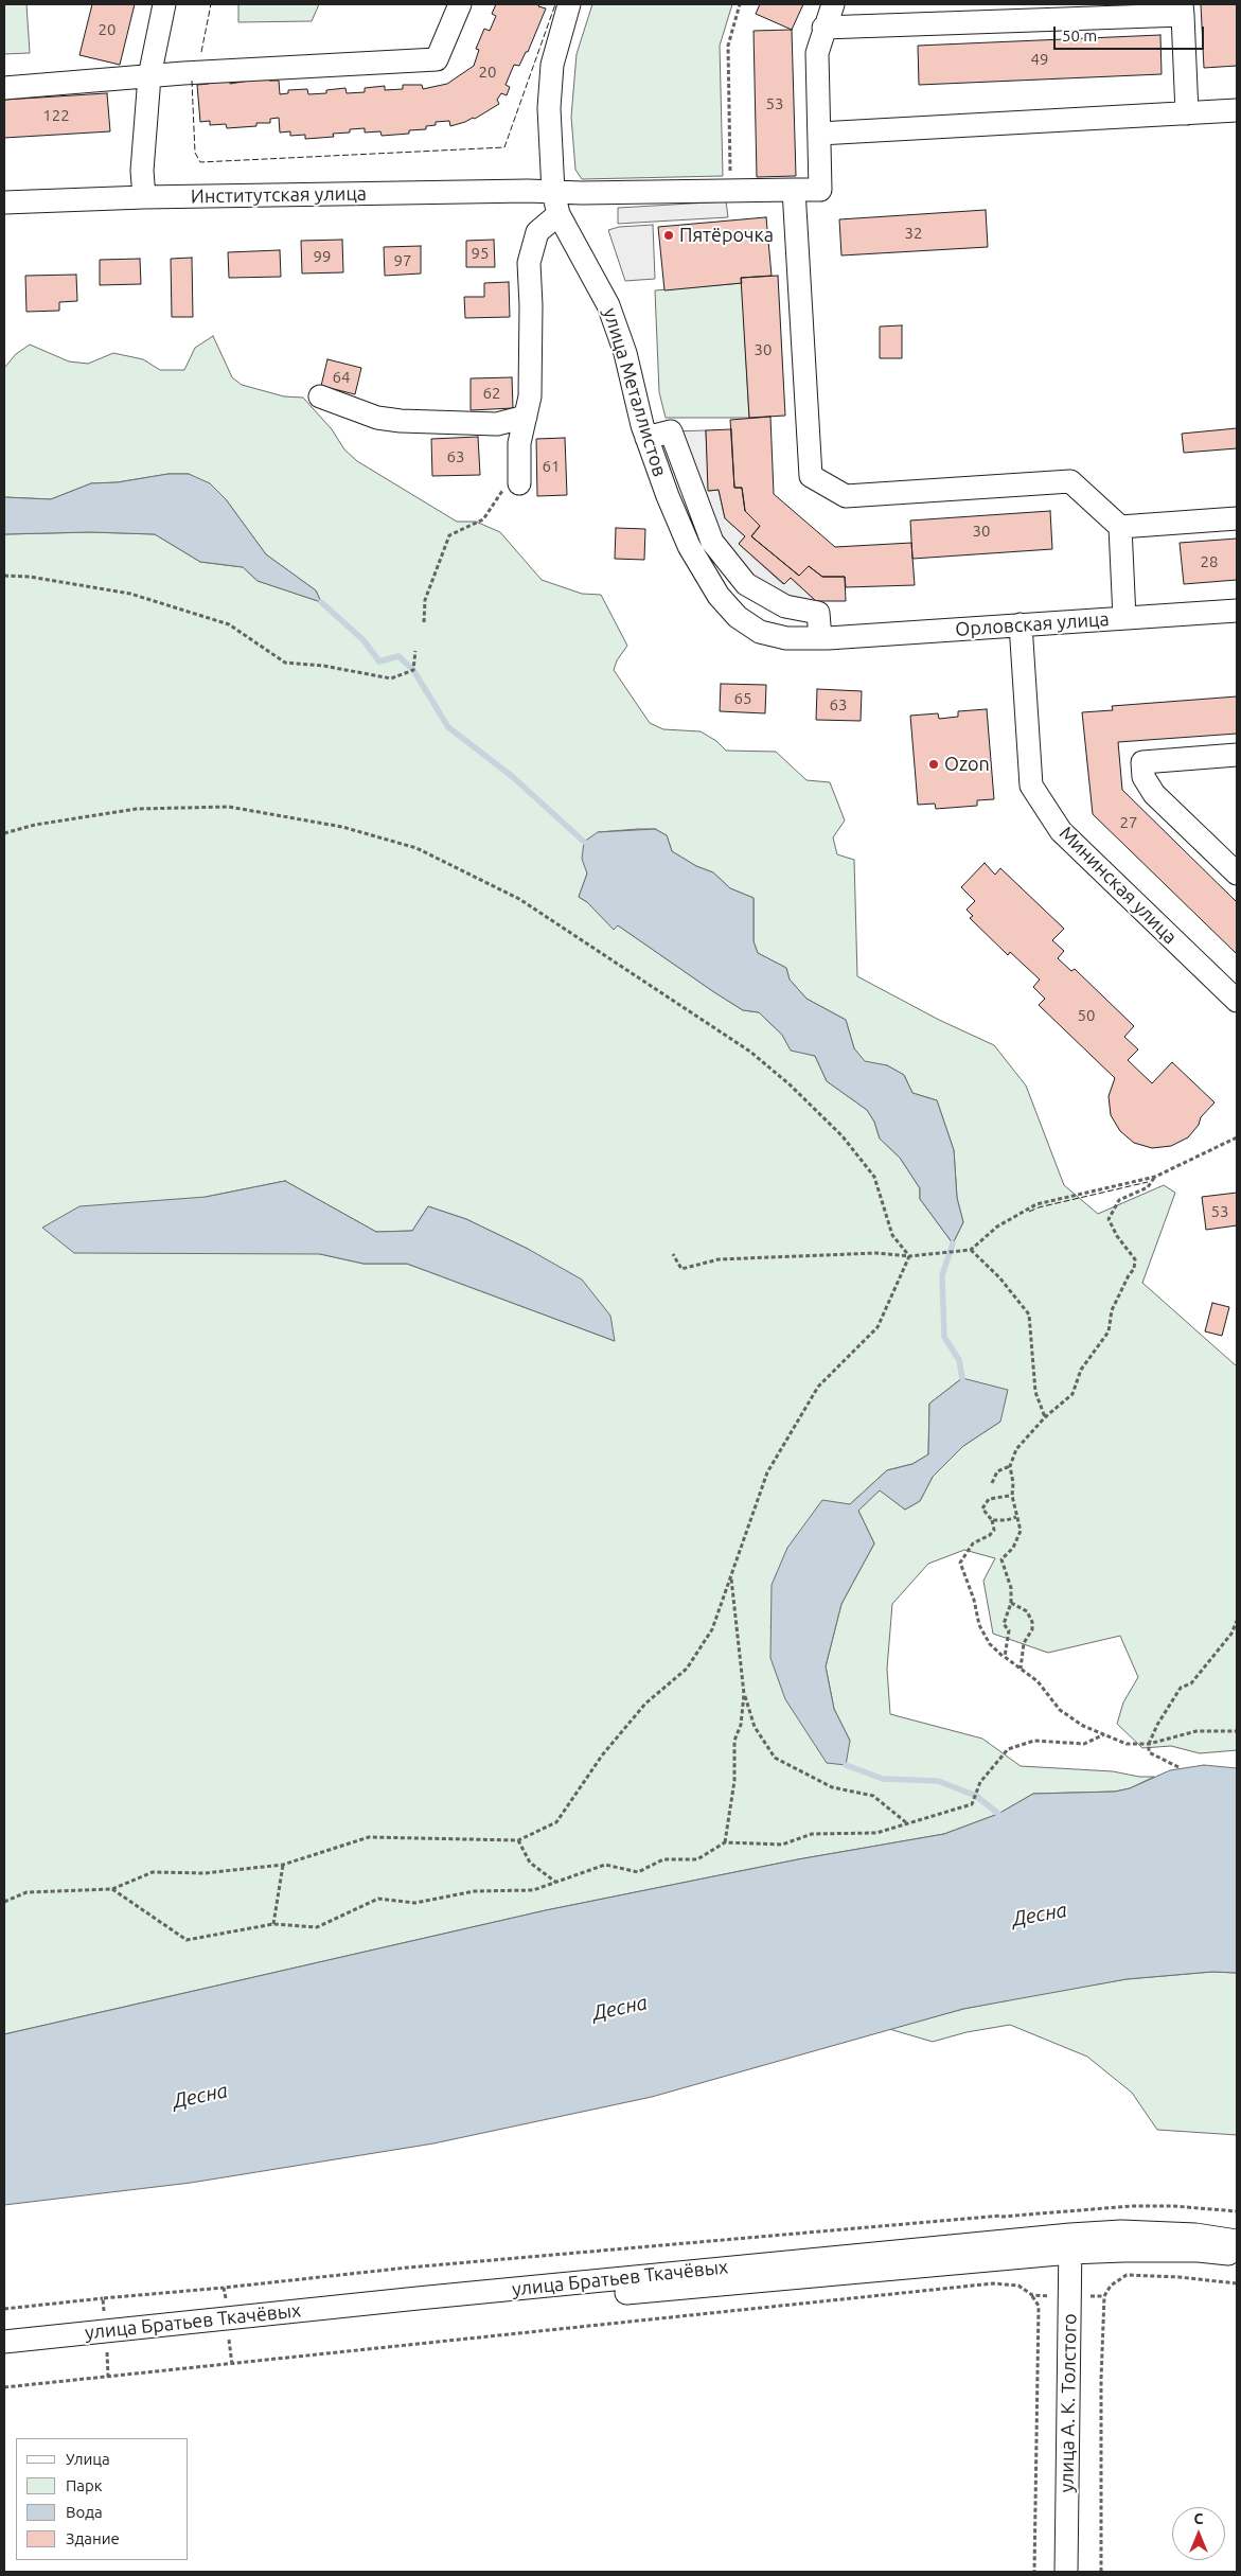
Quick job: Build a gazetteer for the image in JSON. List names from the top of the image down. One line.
{"streets":{"street":["Институтская улица","улица Металлистов","Орловская улица","Мининская улица","улица Братьев Ткачёвых","улица А. К. Толстого"]},"crossings":[["Институтская улица","улица Металлистов"],["улица Металлистов","Орловская улица"],["Орловская улица","Мининская улица"],["улица Братьев Ткачёвых","улица А. К. Толстого"]],"water":["Десна"],"places":["Пятёрочка","Ozon"],"house_numbers":["20","49","20","53","122","32","95","99","97","30","64","62","63","61","30","28","65","63","27","50","53"],"legend":["Улица","Парк","Вода","Здание"],"scale_bar":"50 m","north":"top"}
